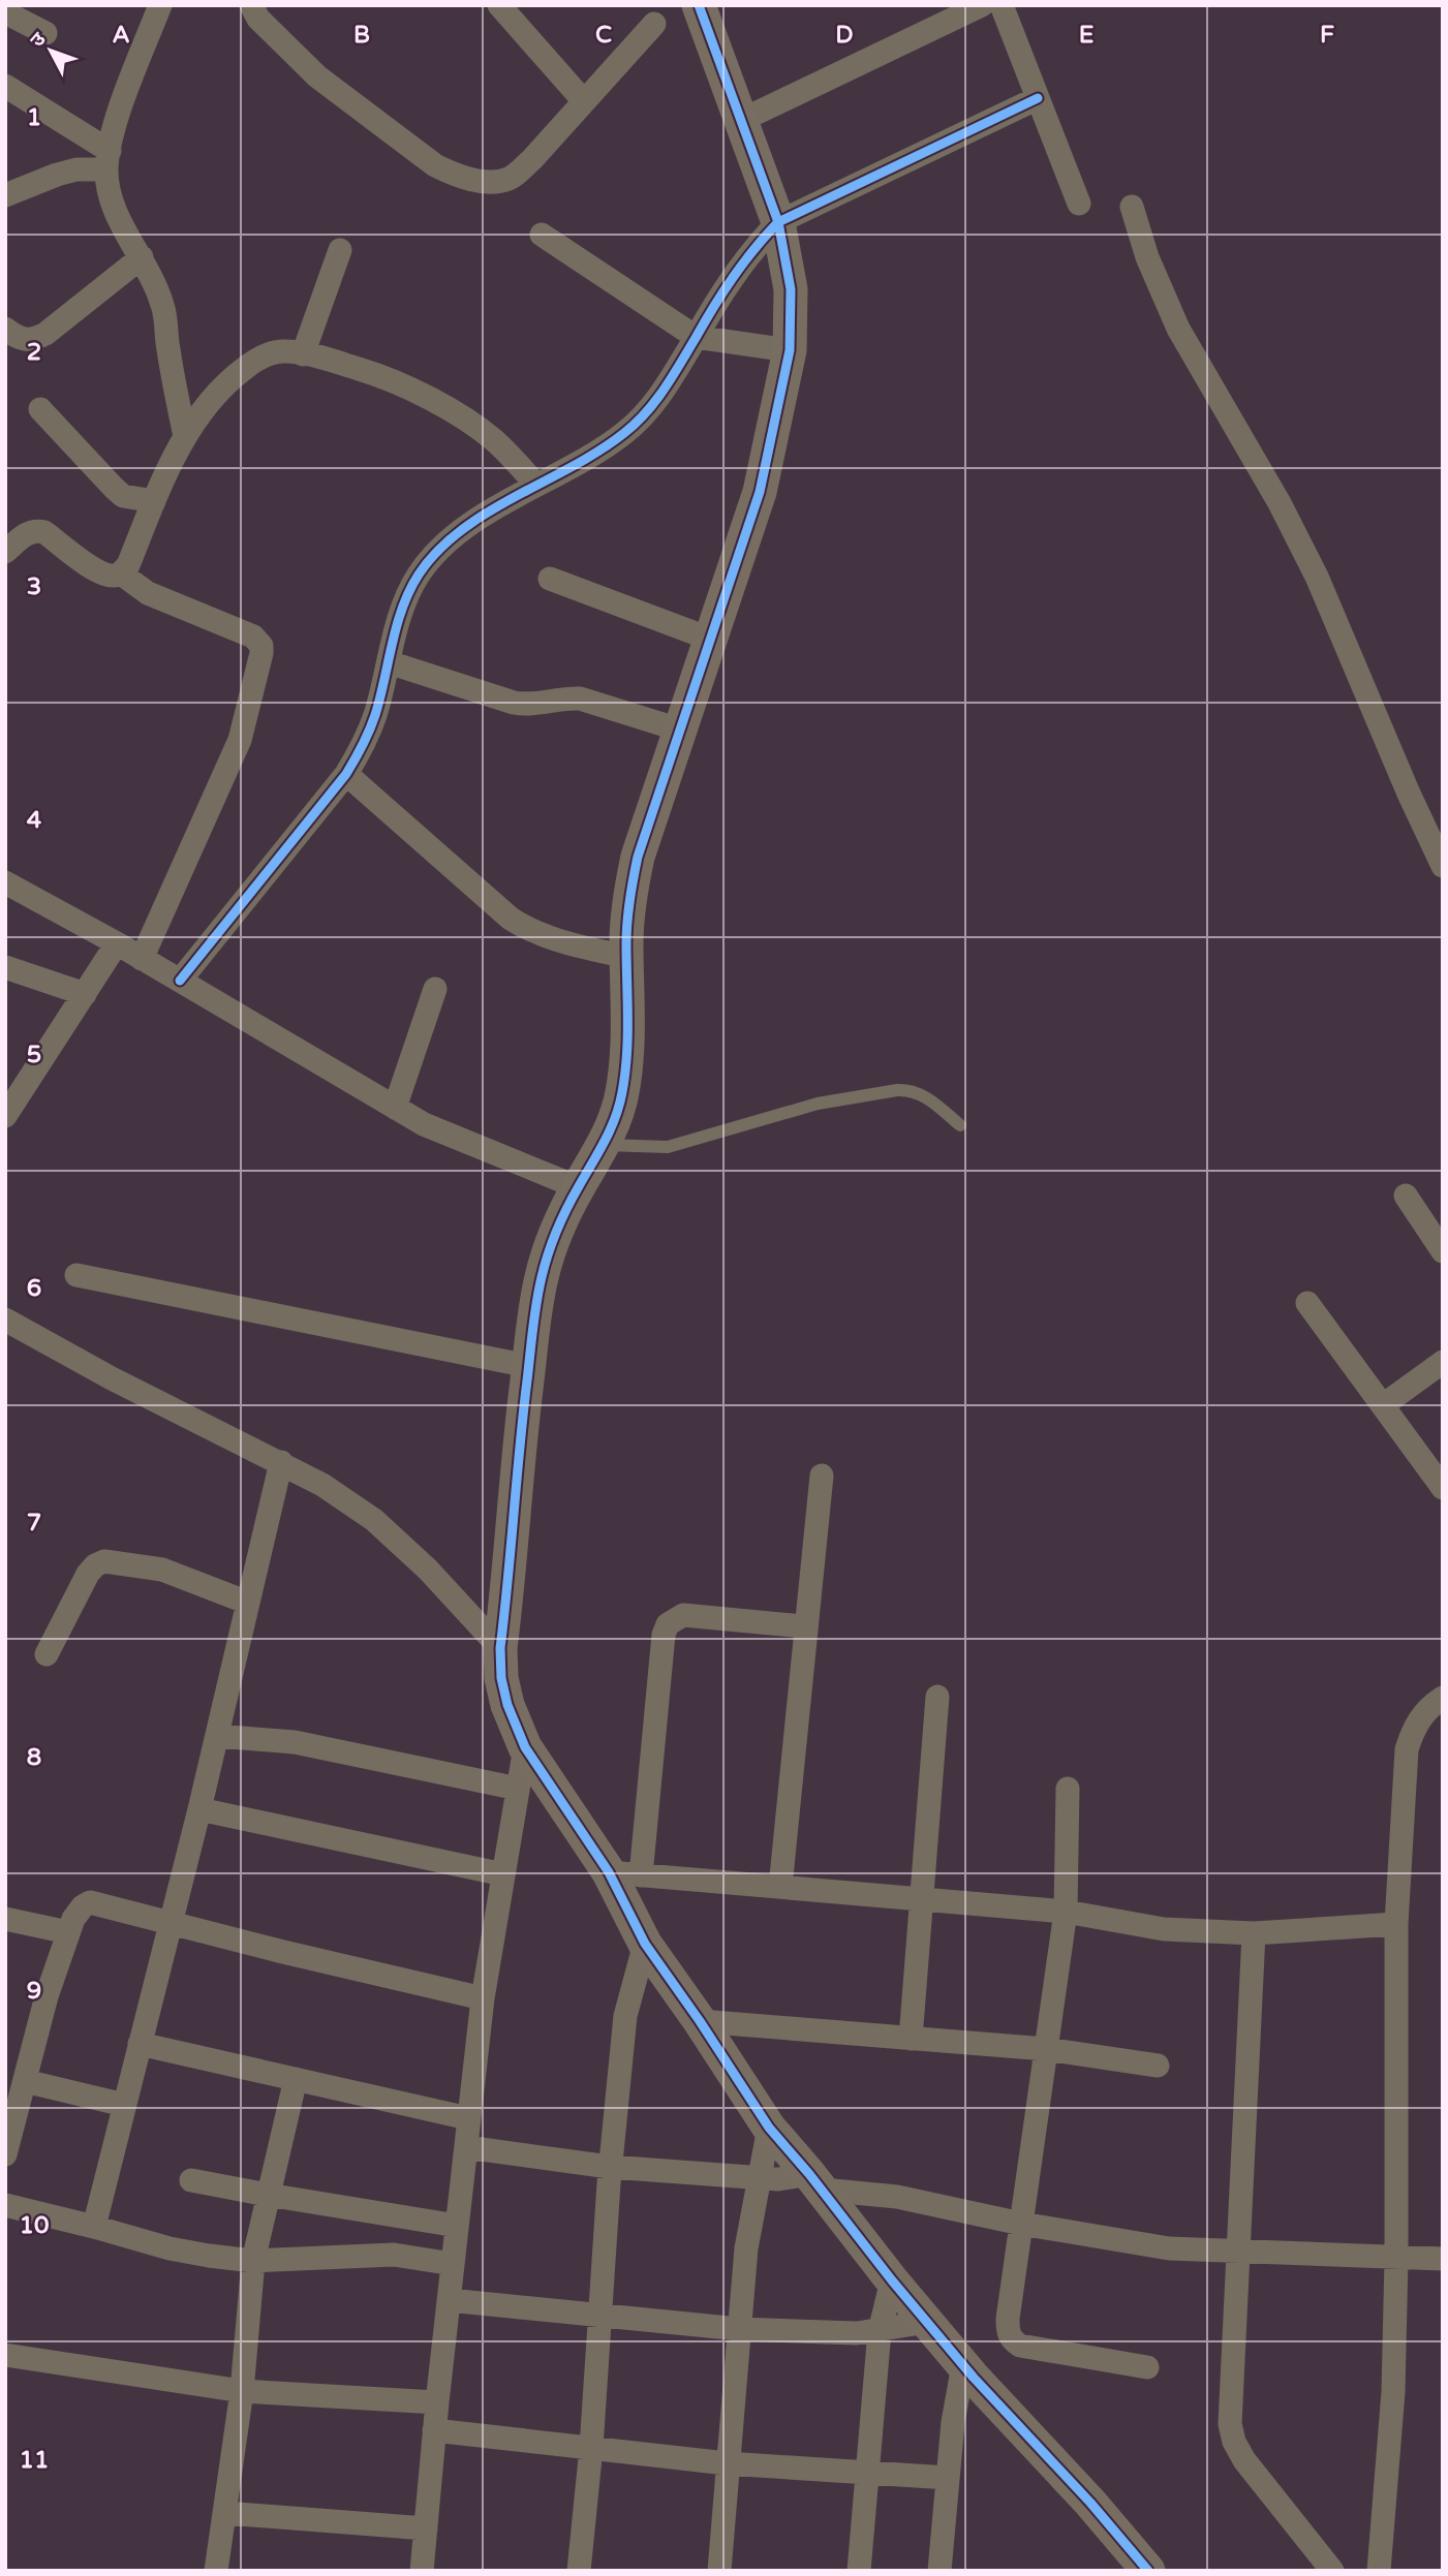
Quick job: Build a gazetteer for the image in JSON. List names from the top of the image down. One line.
{"north":"top left","grid":{"columns":["A","B","C","D","E","F"],"rows":["1","2","3","4","5","6","7","8","9","10","11"]}}
